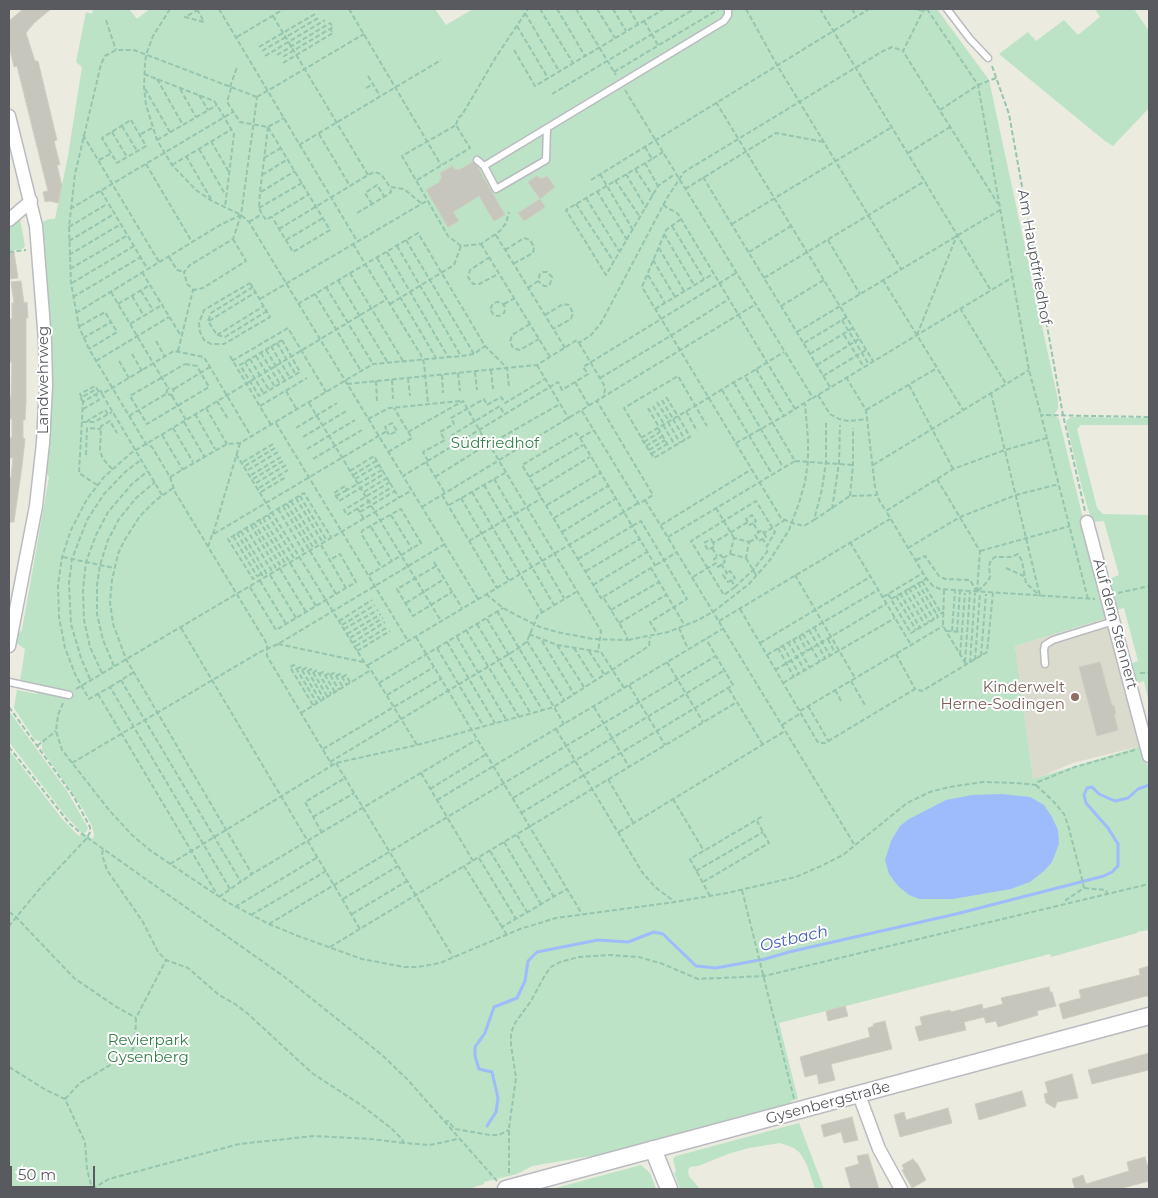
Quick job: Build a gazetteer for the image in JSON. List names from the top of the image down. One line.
{"streets":{"street":["Landwehrweg","Auf dem Stennert","Gysenbergstraße"],"path":["Am Hauptfriedhof"]},"crossings":[["Am Hauptfriedhof","Auf dem Stennert"]],"water":["Ostbach"],"parks":["Südfriedhof","Revierpark Gysenberg"],"places":["Kinderwelt Herne-Sodingen"],"scale_bar":"50 m"}
